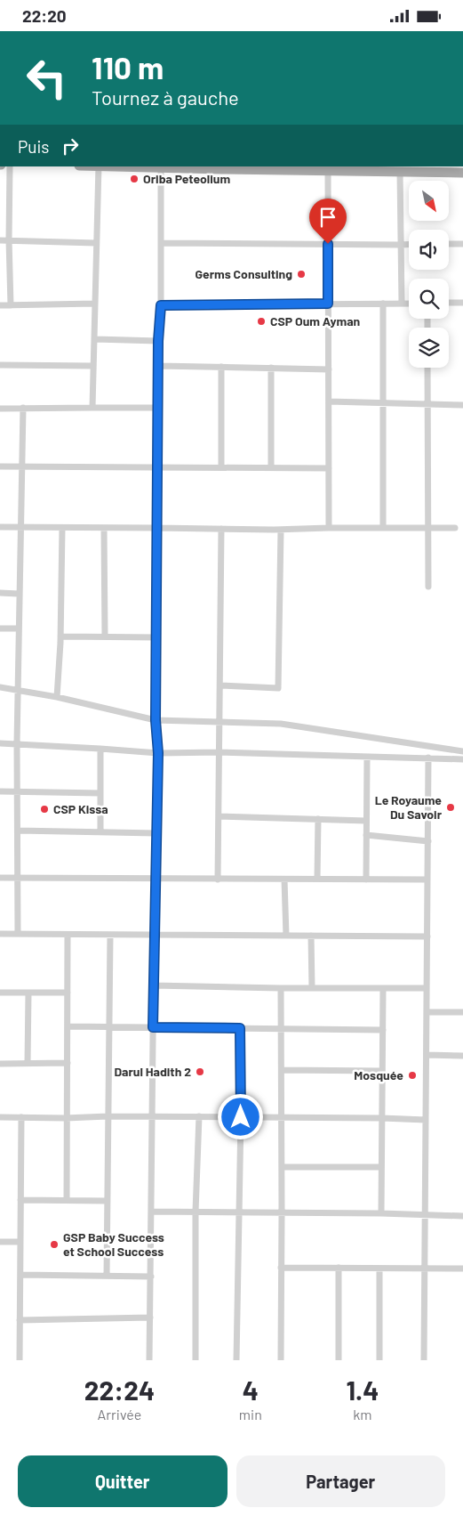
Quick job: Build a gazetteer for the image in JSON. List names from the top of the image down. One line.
{"places":["Oriba Peteolium","Germs Consulting","CSP Oum Ayman","Le Royaume Du Savoir","CSP Kissa","Darul Hadith 2","Mosquée","GSP Baby Success et School Success"],"north":"bottom right","page":{"status":"22:20","turn":["110 m","Tournez à gauche"],"then":"Puis","eta":["22:24","Arrivée","4","min","1.4","km"],"buttons":["Quitter","Partager"]}}
